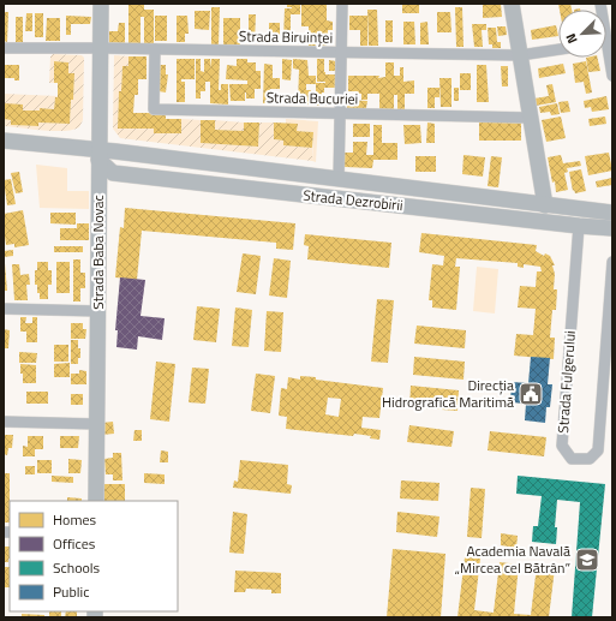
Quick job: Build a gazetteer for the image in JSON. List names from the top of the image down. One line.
{"streets":{"main road":["Strada Dezrobirii","Strada Baba Novac"],"street":["Strada Biruinței","Strada Bucuriei","Strada Fulgerului"]},"crossings":[["Strada Biruinței","Strada Bucuriei"],["Strada Biruinței","Strada Baba Novac"],["Strada Dezrobirii","Strada Baba Novac"],["Strada Dezrobirii","Strada Fulgerului"]],"places":{"public building":["Direcția Hidrografică Maritimă"],"school or university":["Academia Navală „Mircea cel Bătrân”"]},"legend":["Homes","Offices","Schools","Public"],"north":"bottom left"}
